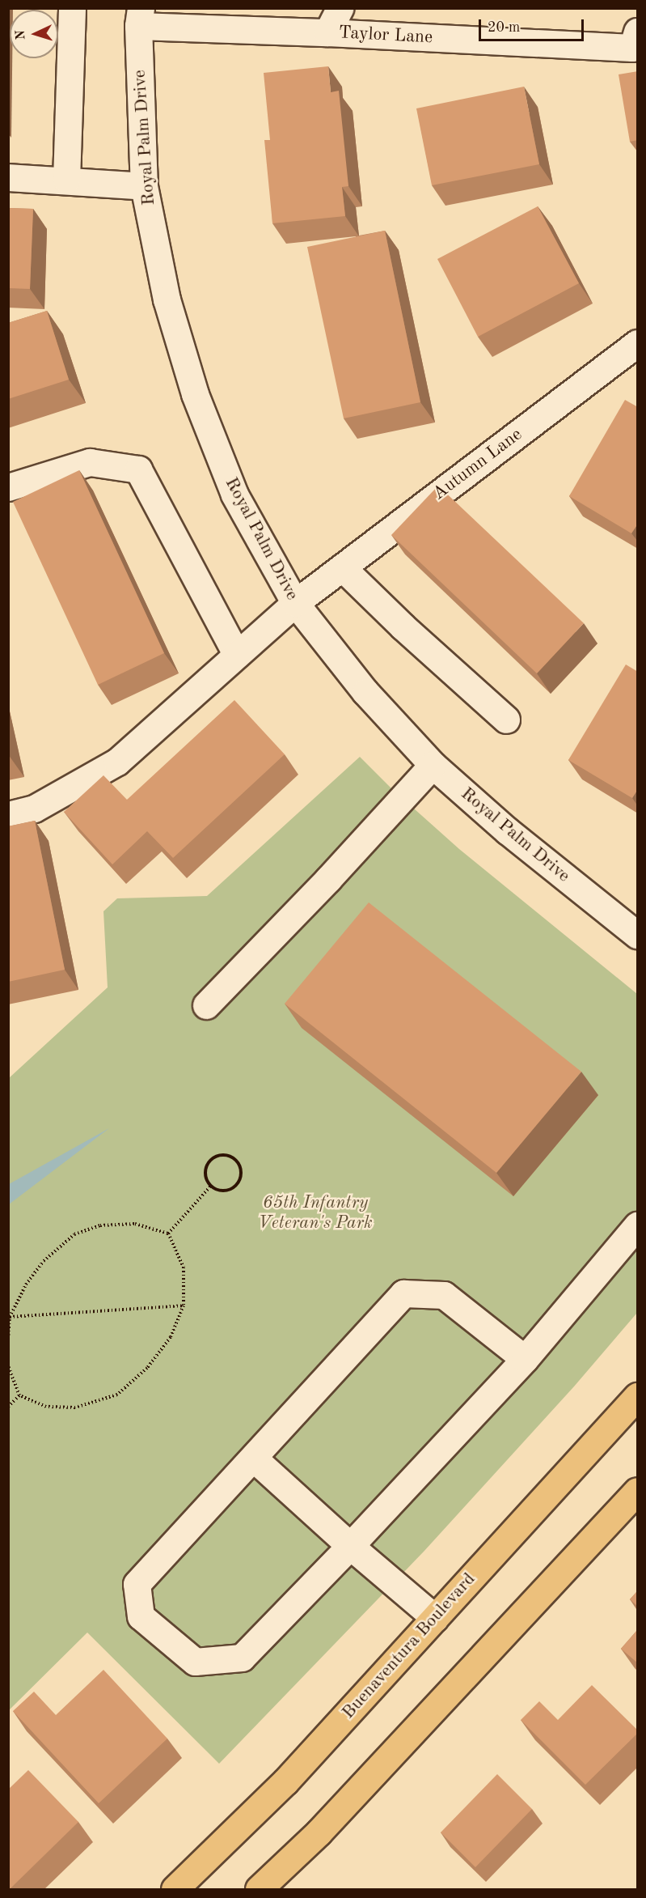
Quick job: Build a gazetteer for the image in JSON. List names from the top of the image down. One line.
{"streets":{"main road":["Buenaventura Boulevard"],"street":["Taylor Lane","Royal Palm Drive","Autumn Lane"]},"crossings":[["Taylor Lane","Royal Palm Drive"],["Royal Palm Drive","Autumn Lane"]],"parks":["65th Infantry Veteran's Park"],"scale_bar":"20 m","north":"left"}
